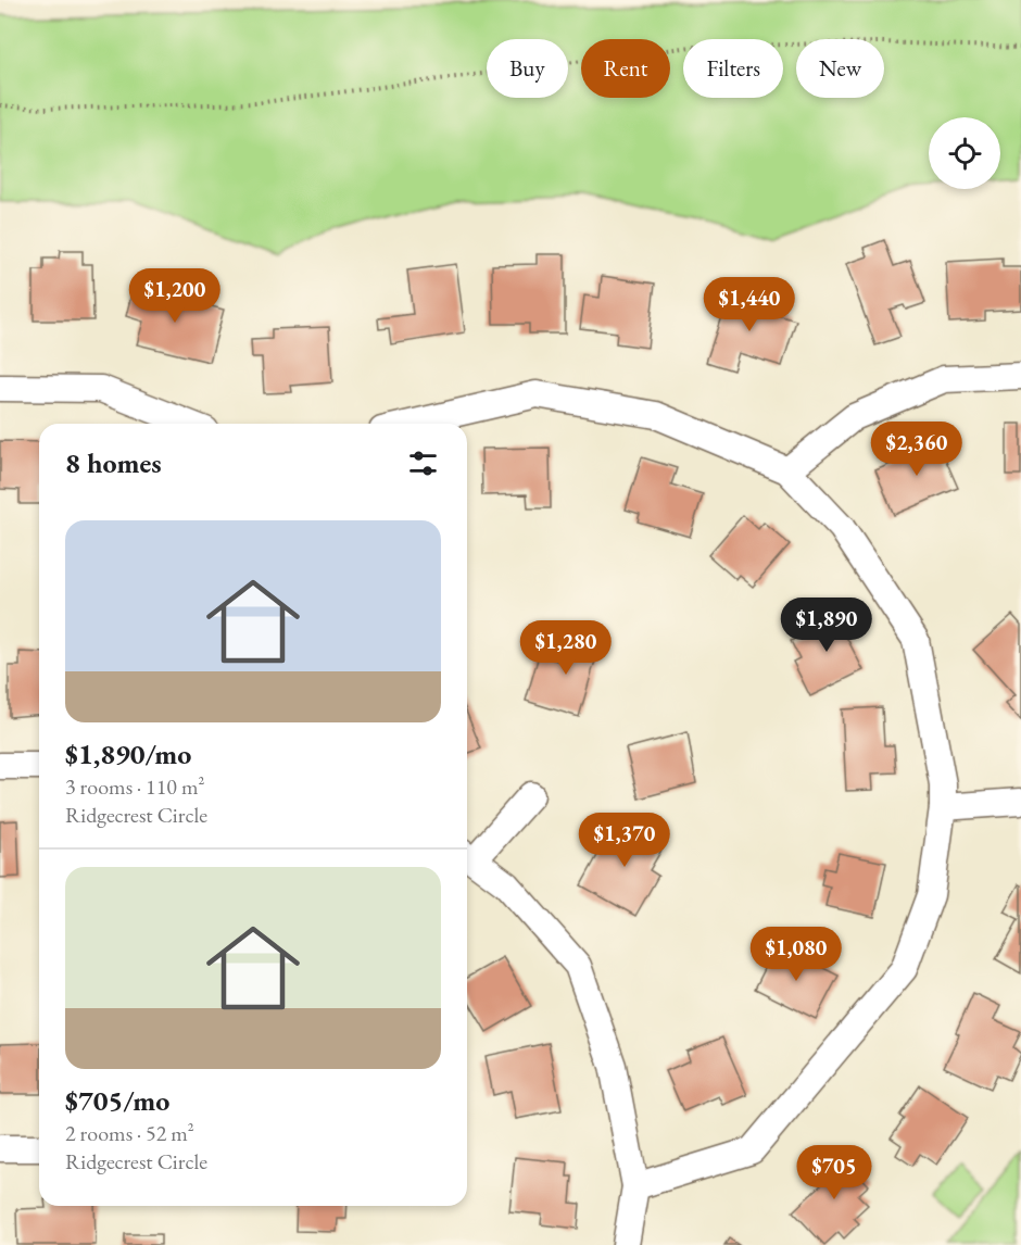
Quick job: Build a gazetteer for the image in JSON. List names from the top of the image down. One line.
{"page":{"chip":["Buy","Rent","Filters","New"],"price":["$1,200","$1,440","$2,360","$1,890","$1,280","$1,370","$1,080","$705"],"heading":"8 homes","list":[{"name":"$1,890/mo","note":"3 rooms · 110 m² · Ridgecrest Circle"},{"name":"$705/mo","note":"2 rooms · 52 m² · Ridgecrest Circle"}]}}
